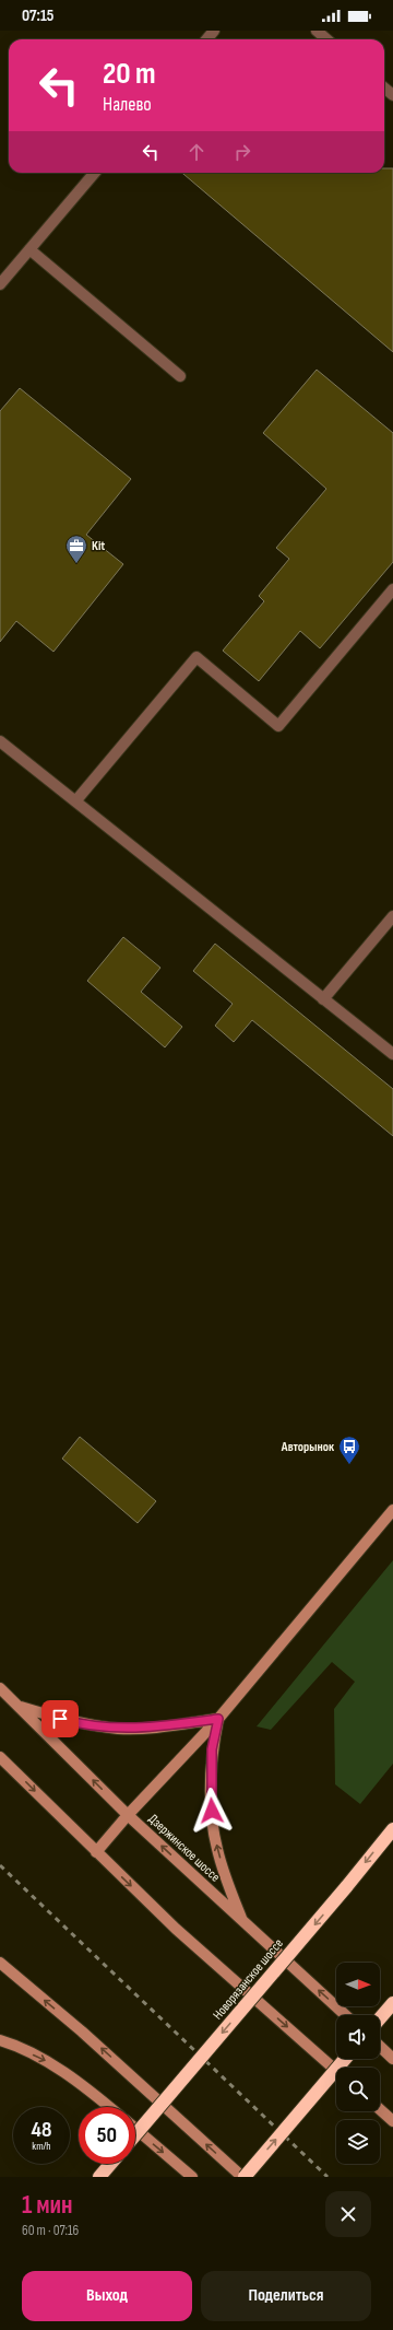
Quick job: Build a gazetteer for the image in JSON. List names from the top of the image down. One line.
{"streets":{"highway":["Новорязанское шоссе"],"main road":["Дзержинское шоссе"]},"places":{"office":["Kit"],"bus stop":["Авторынок"]},"north":"right","page":{"status":"07:15","turn":["20 m","Налево"],"speed":"48 km/h","limit":"50","heading":["1 мин","60 m · 07:16"],"buttons":["Выход","Поделиться"]}}
